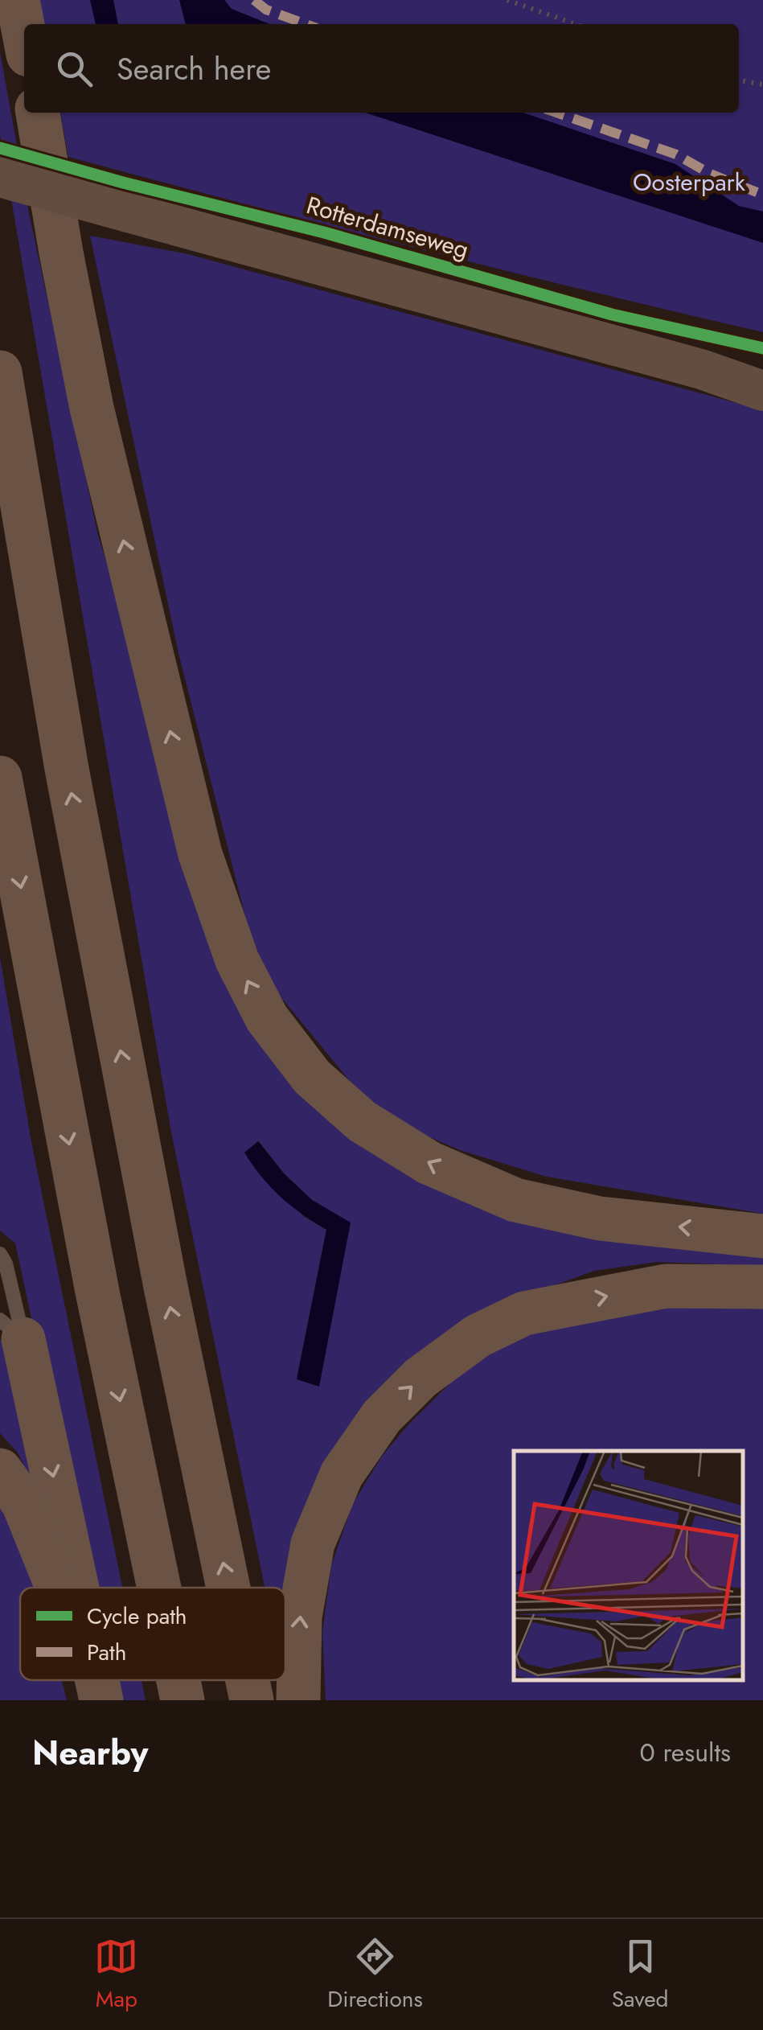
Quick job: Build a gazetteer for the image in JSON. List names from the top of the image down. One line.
{"streets":{"cycle path":["Rotterdamseweg"]},"parks":["Oosterpark"],"legend":["Cycle path","Path"],"page":{"search":"Search here","heading":["Nearby","0 results"],"nav":["Map","Directions","Saved"]}}
